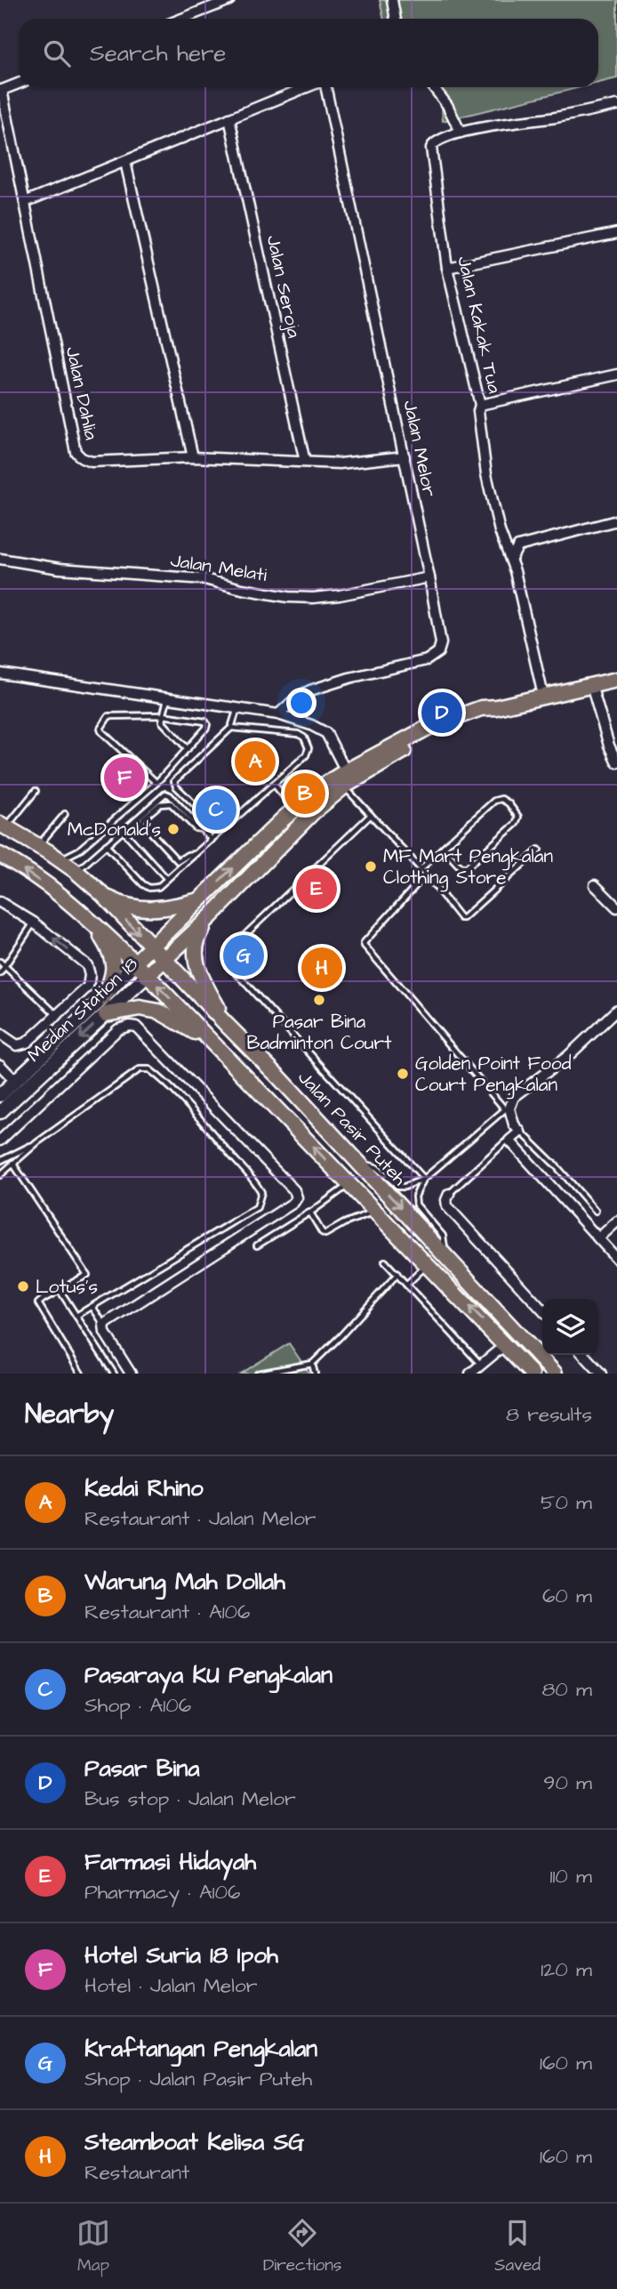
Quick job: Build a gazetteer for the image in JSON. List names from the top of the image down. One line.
{"streets":{"main road":["Medan Station 18","Jalan Pasir Puteh"],"street":["Jalan Seroja","Jalan Kakak Tua","Jalan Dahlia","Jalan Melor","Jalan Melati"]},"crossings":[["Jalan Seroja","Jalan Dahlia"],["Jalan Dahlia","Jalan Melor"],["Jalan Melor","Jalan Melati"],["Medan Station 18","Jalan Pasir Puteh"]],"places":["McDonald's","MF Mart Pengkalan Clothing Store","Pasar Bina Badminton Court","Golden Point Food Court Pengkalan","Lotus's"],"page":{"search":"Search here","pins":["D","A","F","B","C","E","G","H"],"heading":["Nearby","8 results"],"list":[{"mark":"A","name":"Kedai Rhino","note":"Restaurant · Jalan Melor","value":"50 m"},{"mark":"B","name":"Warung Mah Dollah","note":"Restaurant · A106","value":"60 m"},{"mark":"C","name":"Pasaraya KU Pengkalan","note":"Shop · A106","value":"80 m"},{"mark":"D","name":"Pasar Bina","note":"Bus stop · Jalan Melor","value":"90 m"},{"mark":"E","name":"Farmasi Hidayah","note":"Pharmacy · A106","value":"110 m"},{"mark":"F","name":"Hotel Suria 18 Ipoh","note":"Hotel · Jalan Melor","value":"120 m"},{"mark":"G","name":"Kraftangan Pengkalan","note":"Shop · Jalan Pasir Puteh","value":"160 m"},{"mark":"H","name":"Steamboat Kelisa SG","note":"Restaurant","value":"160 m"}],"nav":["Map","Directions","Saved"]}}
